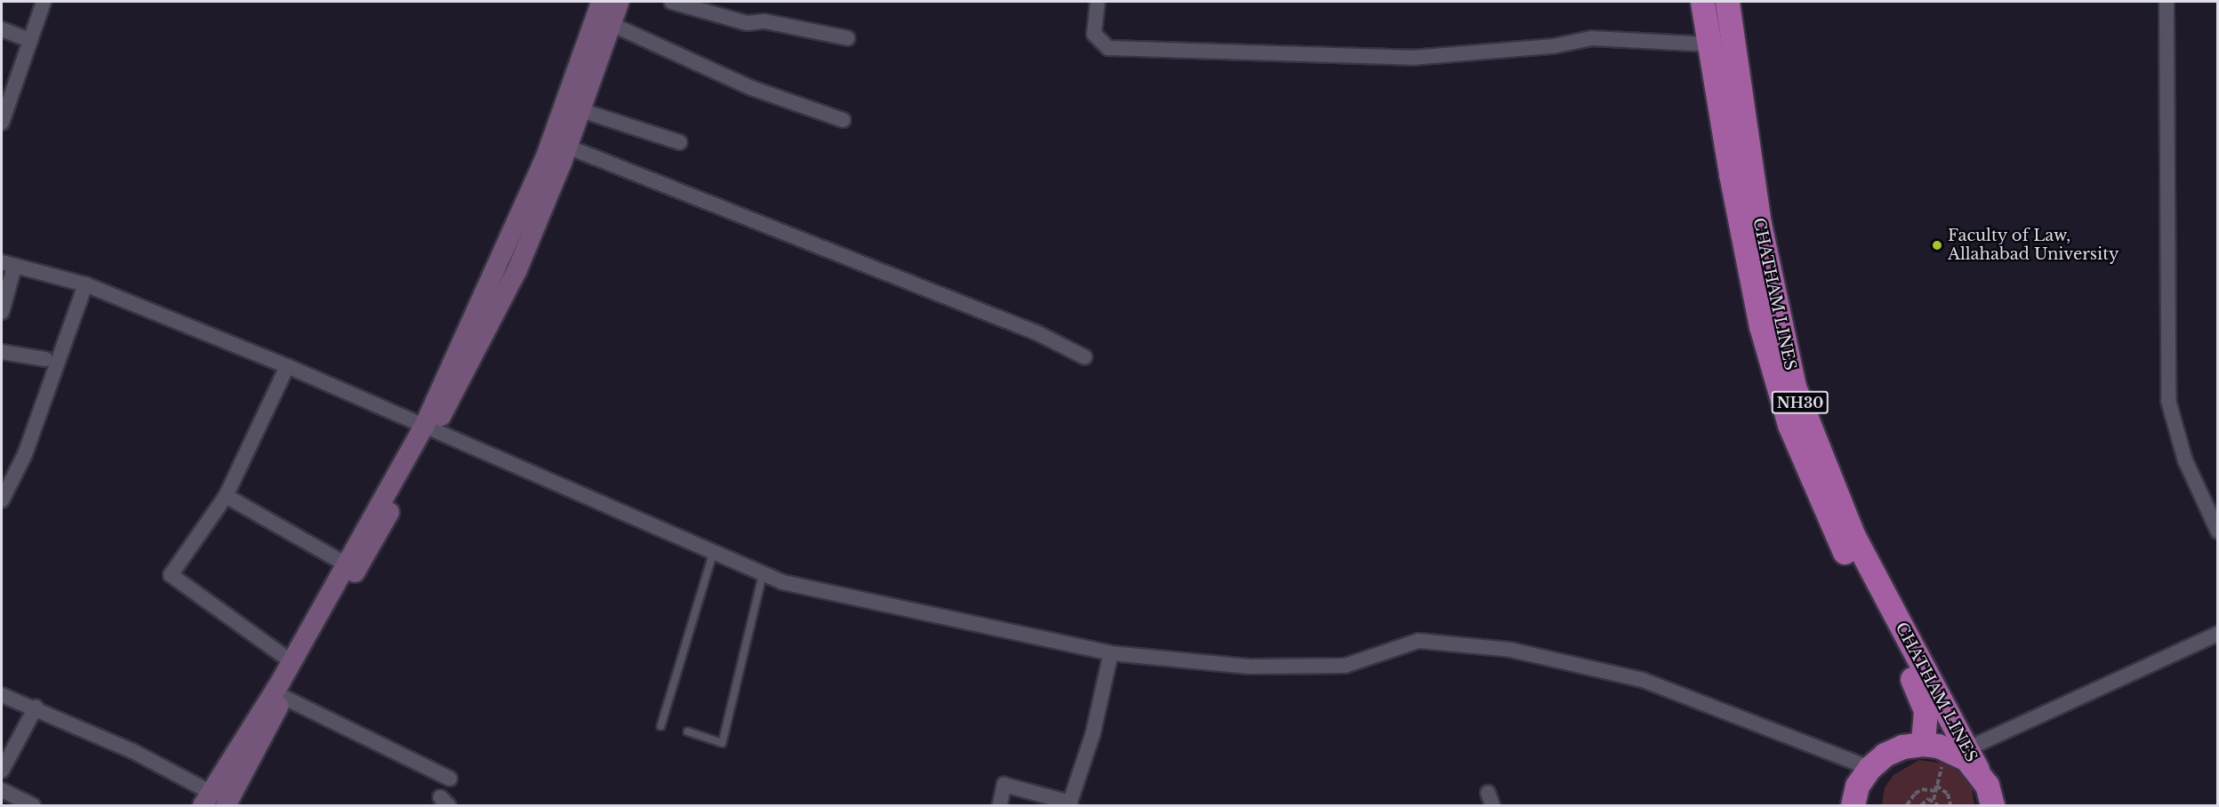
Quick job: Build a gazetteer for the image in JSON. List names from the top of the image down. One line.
{"streets":{"highway":["CHATHAM LINES","NH30"]},"places":["Faculty of Law, Allahabad University"]}
